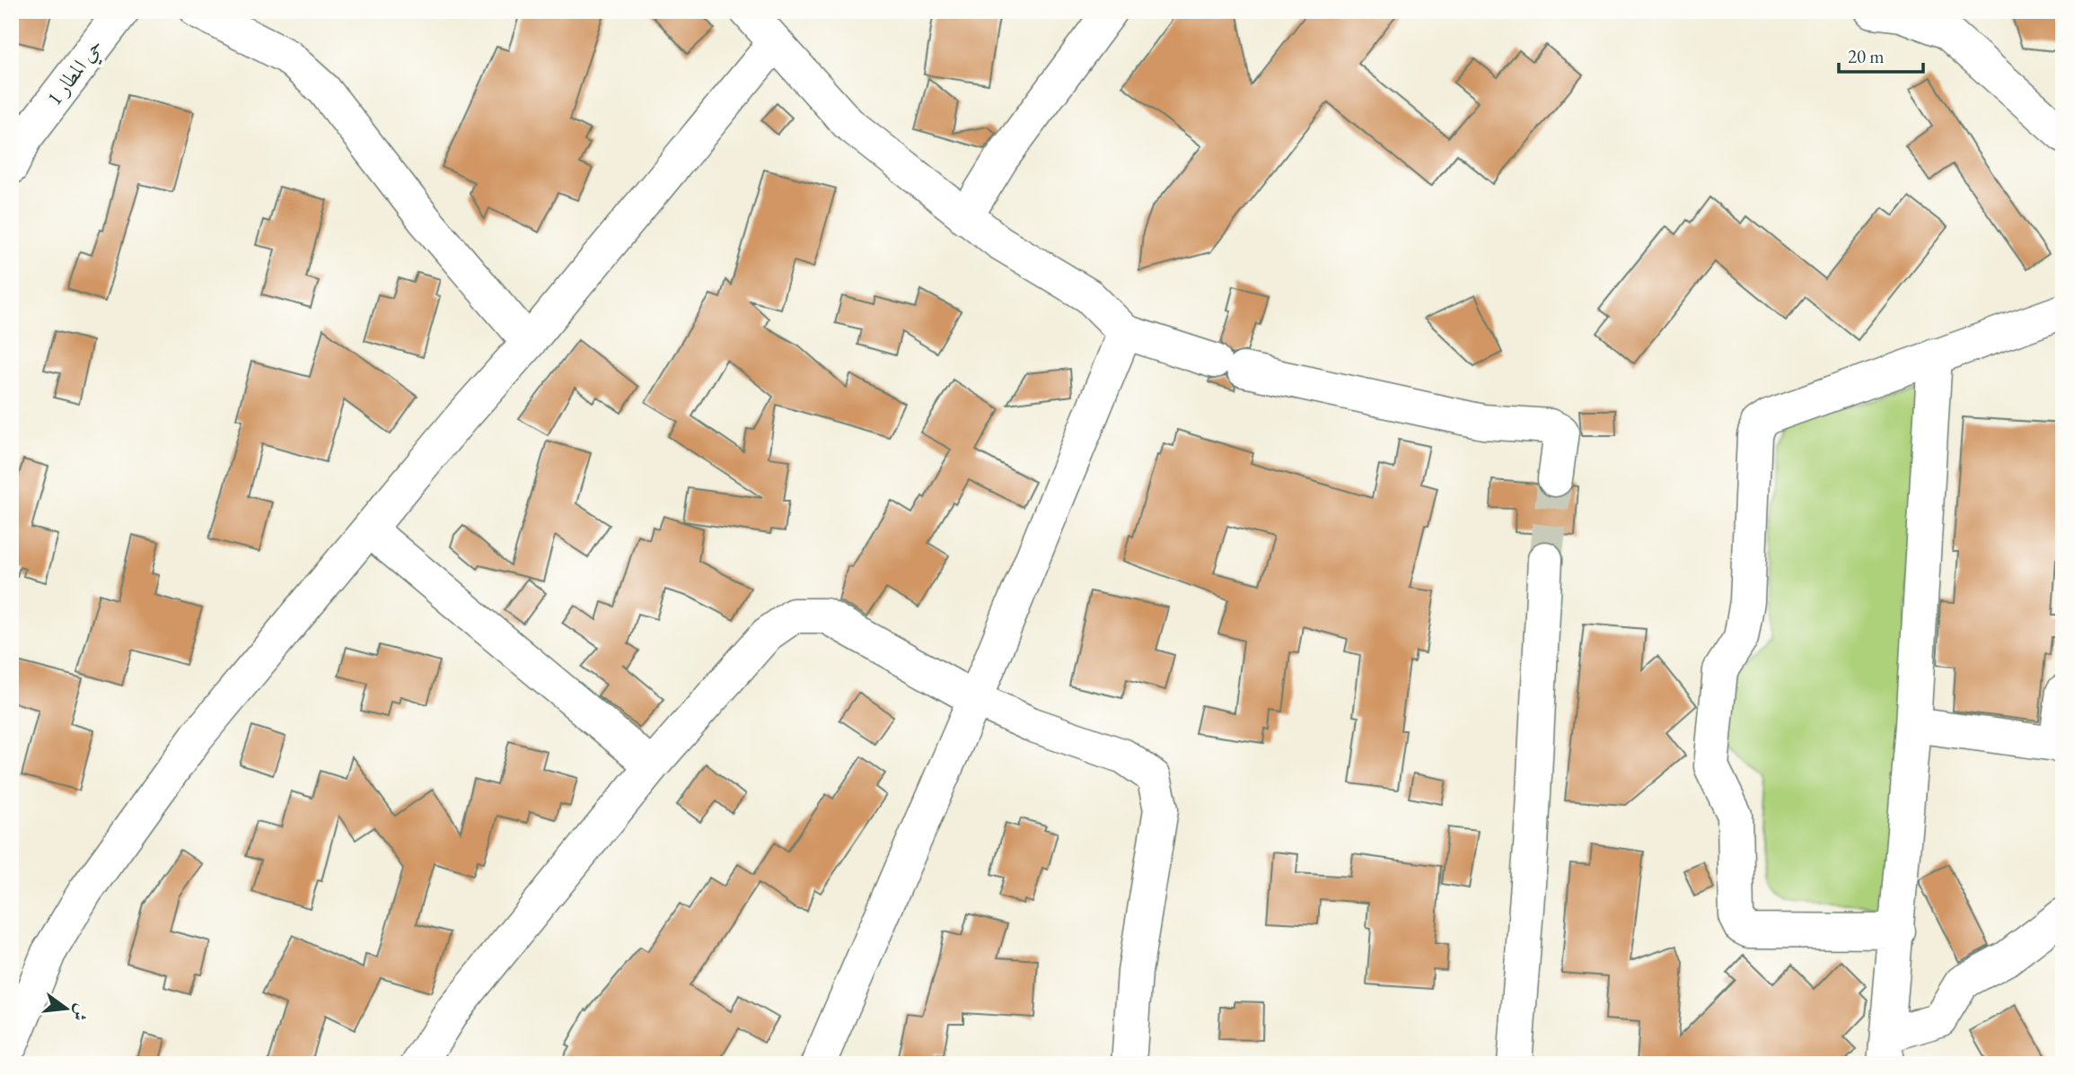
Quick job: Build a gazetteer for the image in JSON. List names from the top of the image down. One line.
{"streets":{"street":["حي المطار 1"]},"scale_bar":"20 m","north":"right"}
